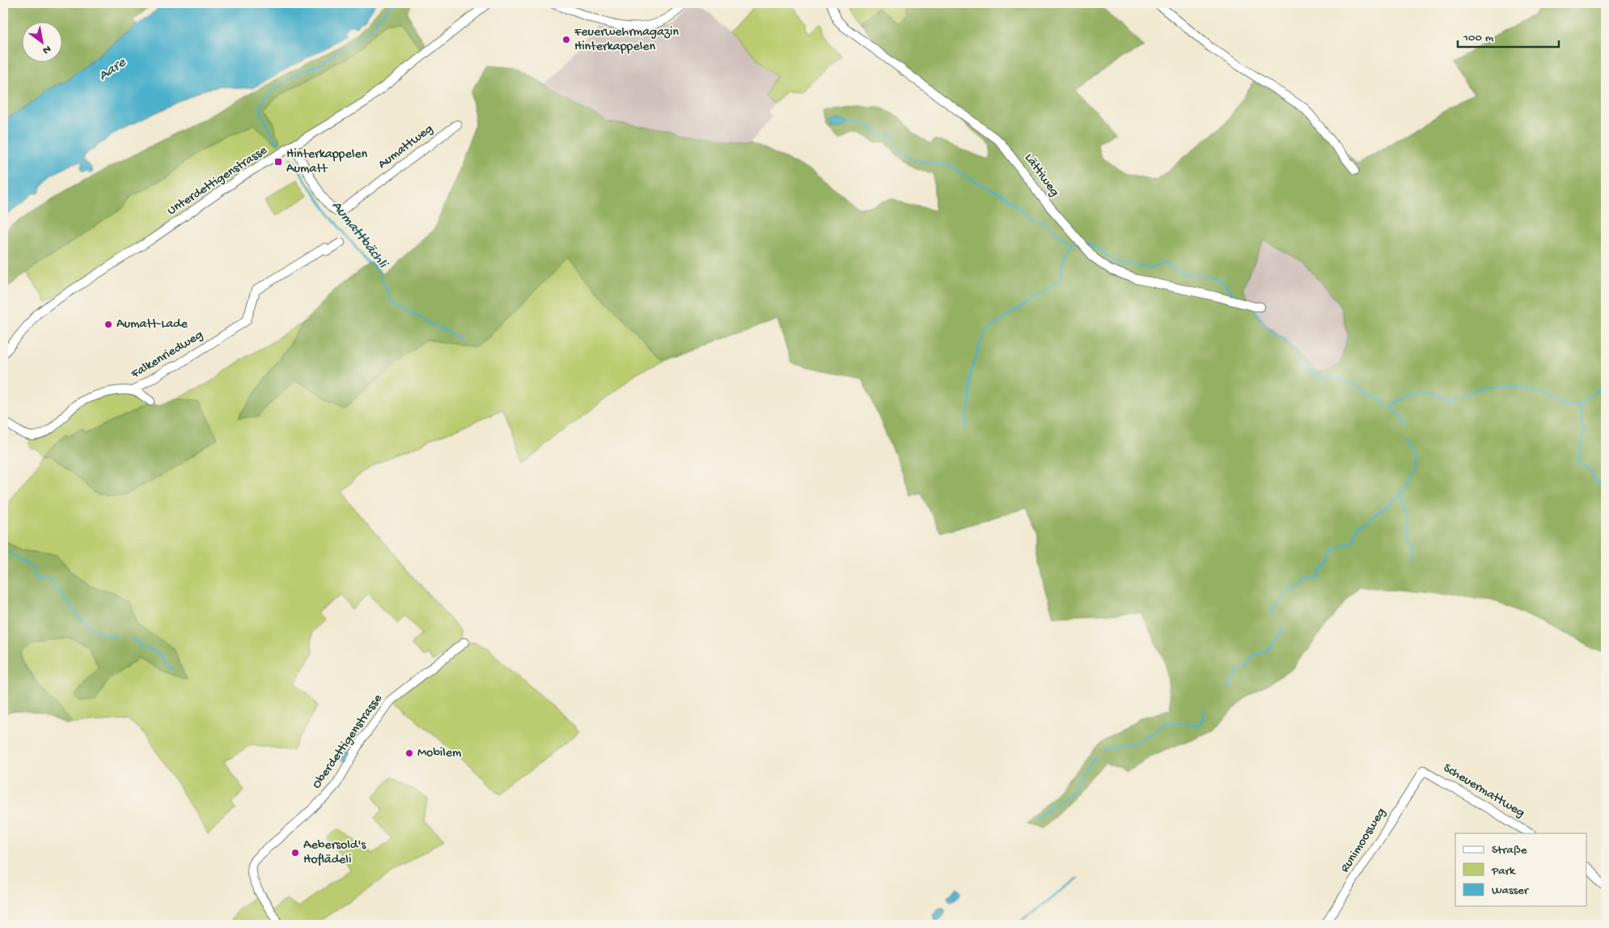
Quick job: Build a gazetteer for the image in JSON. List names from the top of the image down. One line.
{"streets":{"street":["Aumattweg","Lättiweg","Unterdettigenstrasse","Falkenriedweg","Oberdettigenstrasse","Scheuermattweg","Runimoosweg"]},"crossings":[["Aumattweg","Unterdettigenstrasse"],["Scheuermattweg","Runimoosweg"]],"water":["Aare","Aumattbächli"],"places":{"other":["Feuerwehrmagazin Hinterkappelen","Aumatt-Lade","Mobilem","Aebersold's Hoflädeli"],"transit":["Hinterkappelen Aumatt"]},"legend":["Straße","Park","Wasser"],"scale_bar":"100 m","north":"bottom right"}
